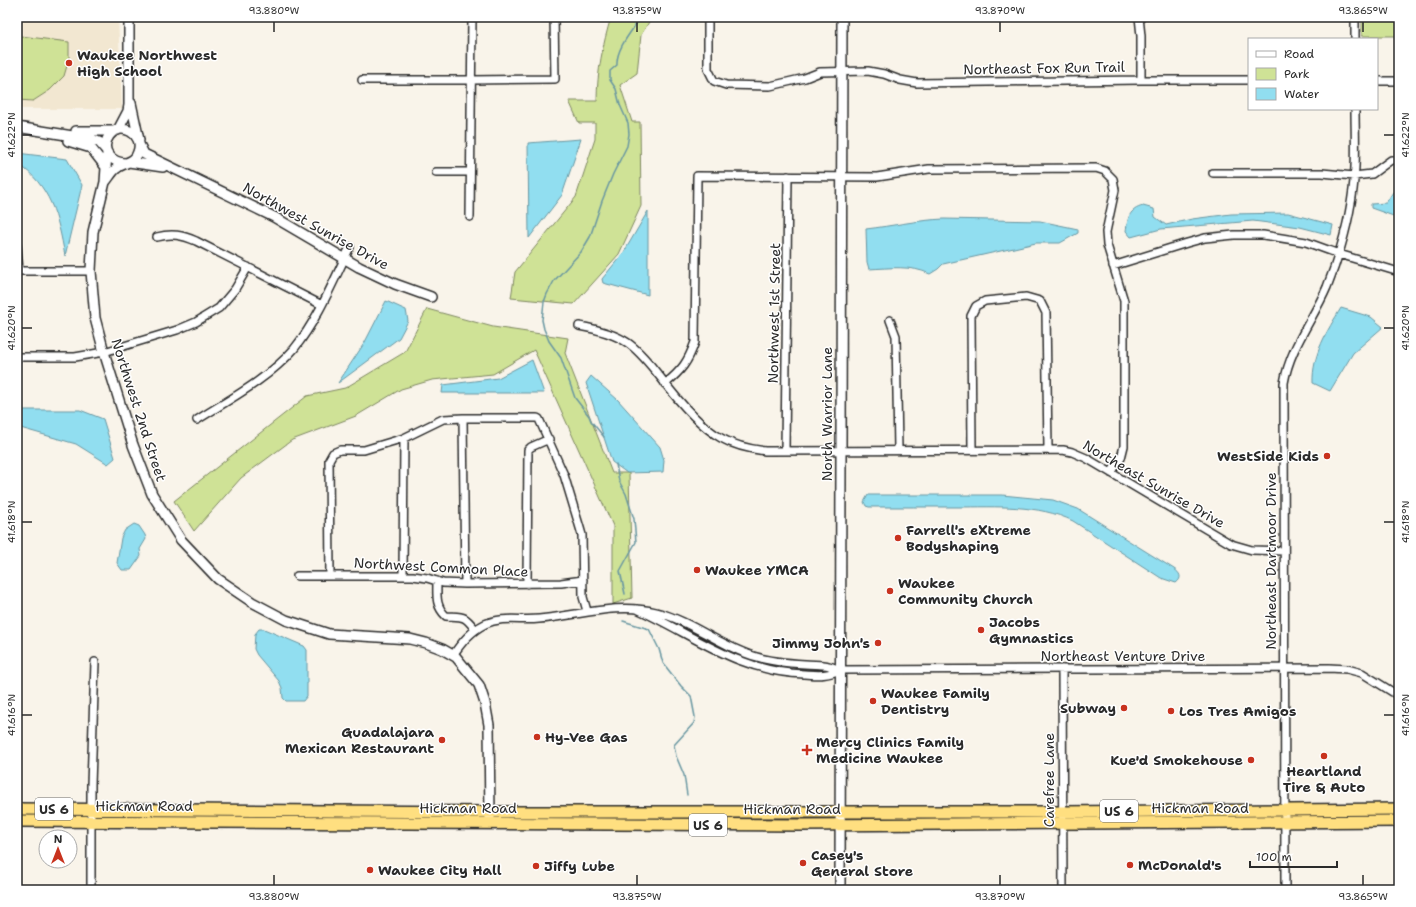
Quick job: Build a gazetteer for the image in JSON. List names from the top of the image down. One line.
{"streets":{"highway":["Hickman Road","US 6"],"street":["Northeast Fox Run Trail","Northwest Sunrise Drive","Northwest 1st Street","Northwest 2nd Street","North Warrior Lane","Northeast Sunrise Drive","Northeast Dartmoor Drive","Northwest Common Place","Northeast Venture Drive","Carefree Lane"]},"crossings":[["Northeast Fox Run Trail","North Warrior Lane"],["Northwest Sunrise Drive","Northwest 2nd Street"],["Northwest 2nd Street","Hickman Road"],["North Warrior Lane","Northeast Sunrise Drive"],["North Warrior Lane","Northeast Venture Drive"],["North Warrior Lane","Hickman Road"],["Northeast Sunrise Drive","Northeast Dartmoor Drive"],["Northeast Dartmoor Drive","Northeast Venture Drive"],["Northeast Dartmoor Drive","Hickman Road"],["Northeast Venture Drive","Carefree Lane"],["Carefree Lane","Hickman Road"]],"places":{"other":["Waukee Northwest High School","WestSide Kids","Farrell's eXtreme Bodyshaping","Waukee YMCA","Waukee Community Church","Jacobs Gymnastics","Jimmy John's","Waukee Family Dentistry","Subway","Los Tres Amigos","Hy-Vee Gas","Guadalajara Mexican Restaurant","Heartland Tire & Auto","Kue'd Smokehouse","Casey's General Store","McDonald's","Jiffy Lube","Waukee City Hall"],"health":["Mercy Clinics Family Medicine Waukee"]},"legend":["Road","Park","Water"],"scale_bar":"100 m","north":"top","coordinates":["93.880°W","93.875°W","93.870°W","93.865°W","41.622°N","41.620°N","41.618°N","41.616°N"]}
